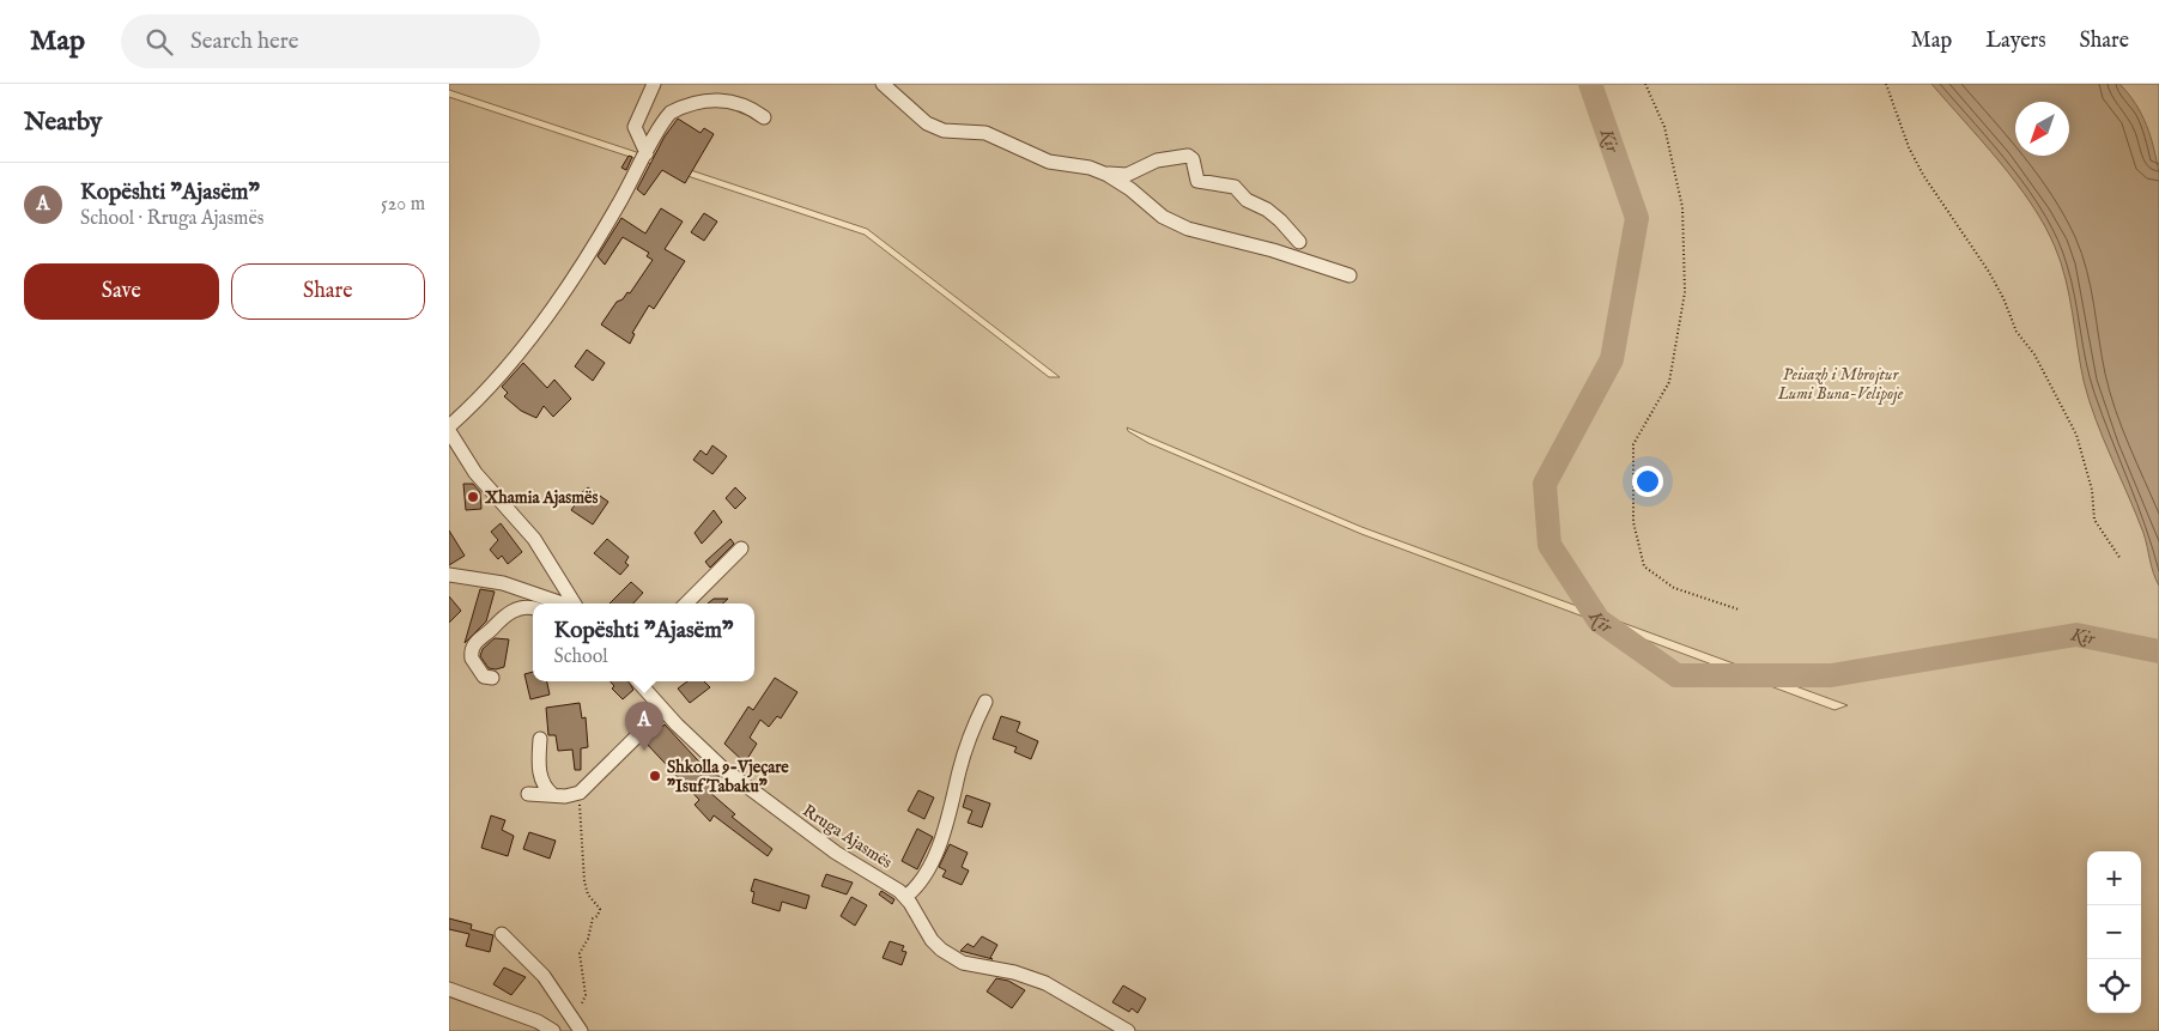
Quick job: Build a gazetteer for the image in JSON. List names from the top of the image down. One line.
{"streets":{"street":["Rruga Ajasmës"]},"water":["Kir"],"parks":["Peisazh i Mbrojtur Lumi Buna-Velipoje"],"places":["Xhamia Ajasmës","Shkolla 9-Vjeçare \"Isuf Tabaku\""],"north":"bottom left","page":{"header":"Map","search":"Search here","nav":["Map","Layers","Share"],"heading":"Nearby","list":[{"mark":"A","name":"Kopështi \"Ajasëm\"","note":"School · Rruga Ajasmës","value":"520 m"}],"buttons":["Save","Share"],"popup":["Kopështi \"Ajasëm\"","School"],"pins":"A","map_buttons":["+","−"]}}
